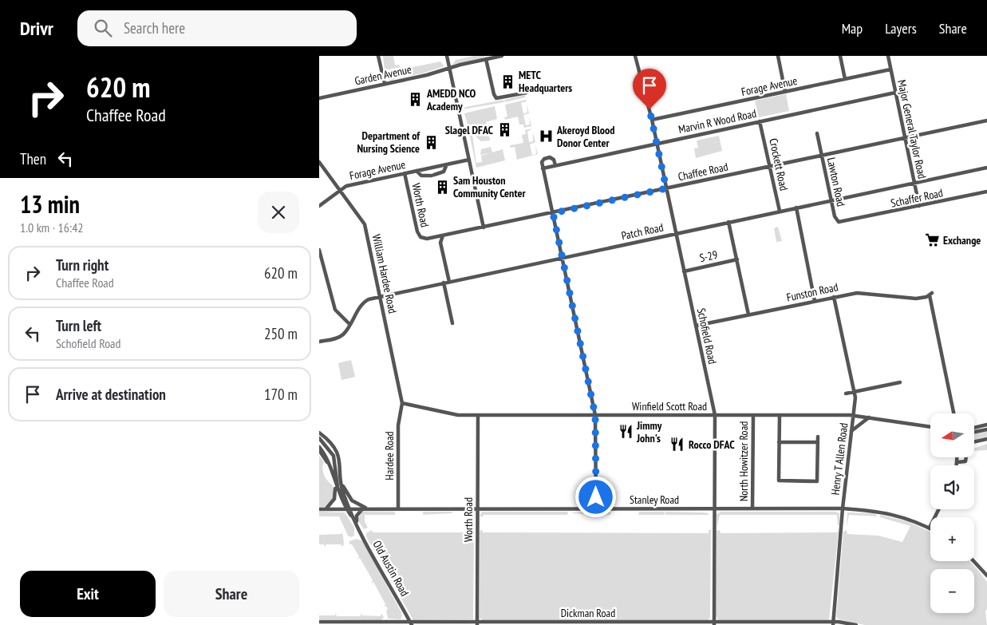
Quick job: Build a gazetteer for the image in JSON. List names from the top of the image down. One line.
{"streets":{"street":["Garden Avenue","Forage Avenue","Marvin R Wood Road","Major General Taylor Road","Crockett Road","Chaffee Road","Lawton Road","Schaffer Road","Worth Road","Patch Road","S-29","William Hardee Road","Funston Road","Schofield Road","Winfield Scott Road","Hardee Road","Henry T Allen Road","North Howitzer Road","Stanley Road","Old Austin Road","Dickman Road"]},"crossings":[["Forage Avenue","Major General Taylor Road"],["Forage Avenue","Worth Road"],["Forage Avenue","William Hardee Road"],["Forage Avenue","Schofield Road"],["Marvin R Wood Road","Major General Taylor Road"],["Marvin R Wood Road","Crockett Road"],["Marvin R Wood Road","Schofield Road"],["Major General Taylor Road","Chaffee Road"],["Major General Taylor Road","Schaffer Road"],["Major General Taylor Road","Patch Road"],["Crockett Road","Chaffee Road"],["Crockett Road","Patch Road"],["Chaffee Road","Lawton Road"],["Chaffee Road","Worth Road"],["Chaffee Road","Schofield Road"],["Lawton Road","Schaffer Road"],["Lawton Road","Patch Road"],["Worth Road","Winfield Scott Road"],["Worth Road","Stanley Road"],["Worth Road","Dickman Road"],["Patch Road","William Hardee Road"],["Patch Road","Schofield Road"],["S-29","Schofield Road"],["William Hardee Road","Winfield Scott Road"],["William Hardee Road","Hardee Road"],["Funston Road","Schofield Road"],["Funston Road","Henry T Allen Road"],["Schofield Road","Winfield Scott Road"],["Schofield Road","Stanley Road"],["Schofield Road","Dickman Road"],["Winfield Scott Road","Hardee Road"],["Winfield Scott Road","Henry T Allen Road"],["Winfield Scott Road","North Howitzer Road"],["Hardee Road","Stanley Road"],["Henry T Allen Road","Stanley Road"],["Henry T Allen Road","Dickman Road"],["North Howitzer Road","Stanley Road"],["Stanley Road","Old Austin Road"],["Old Austin Road","Dickman Road"]],"places":{"building":["METC Headquarters","AMEDD NCO Academy","Slagel DFAC","Department of Nursing Science","Sam Houston Community Center"],"hospital":["Akeroyd Blood Donor Center"],"supermarket":["Exchange"],"restaurant":["Jimmy John's","Rocco DFAC"]},"north":"left","page":{"header":"Drivr","search":"Search here","nav":["Map","Layers","Share"],"turn":["620 m","Chaffee Road"],"then":"Then","heading":["13 min","1.0 km · 16:42"],"list":[{"name":"Turn right","note":"Chaffee Road","value":"620 m"},{"name":"Turn left","note":"Schofield Road","value":"250 m"},{"name":"Arrive at destination","value":"170 m"}],"map_buttons":["+","−"],"buttons":["Exit","Share"]}}
